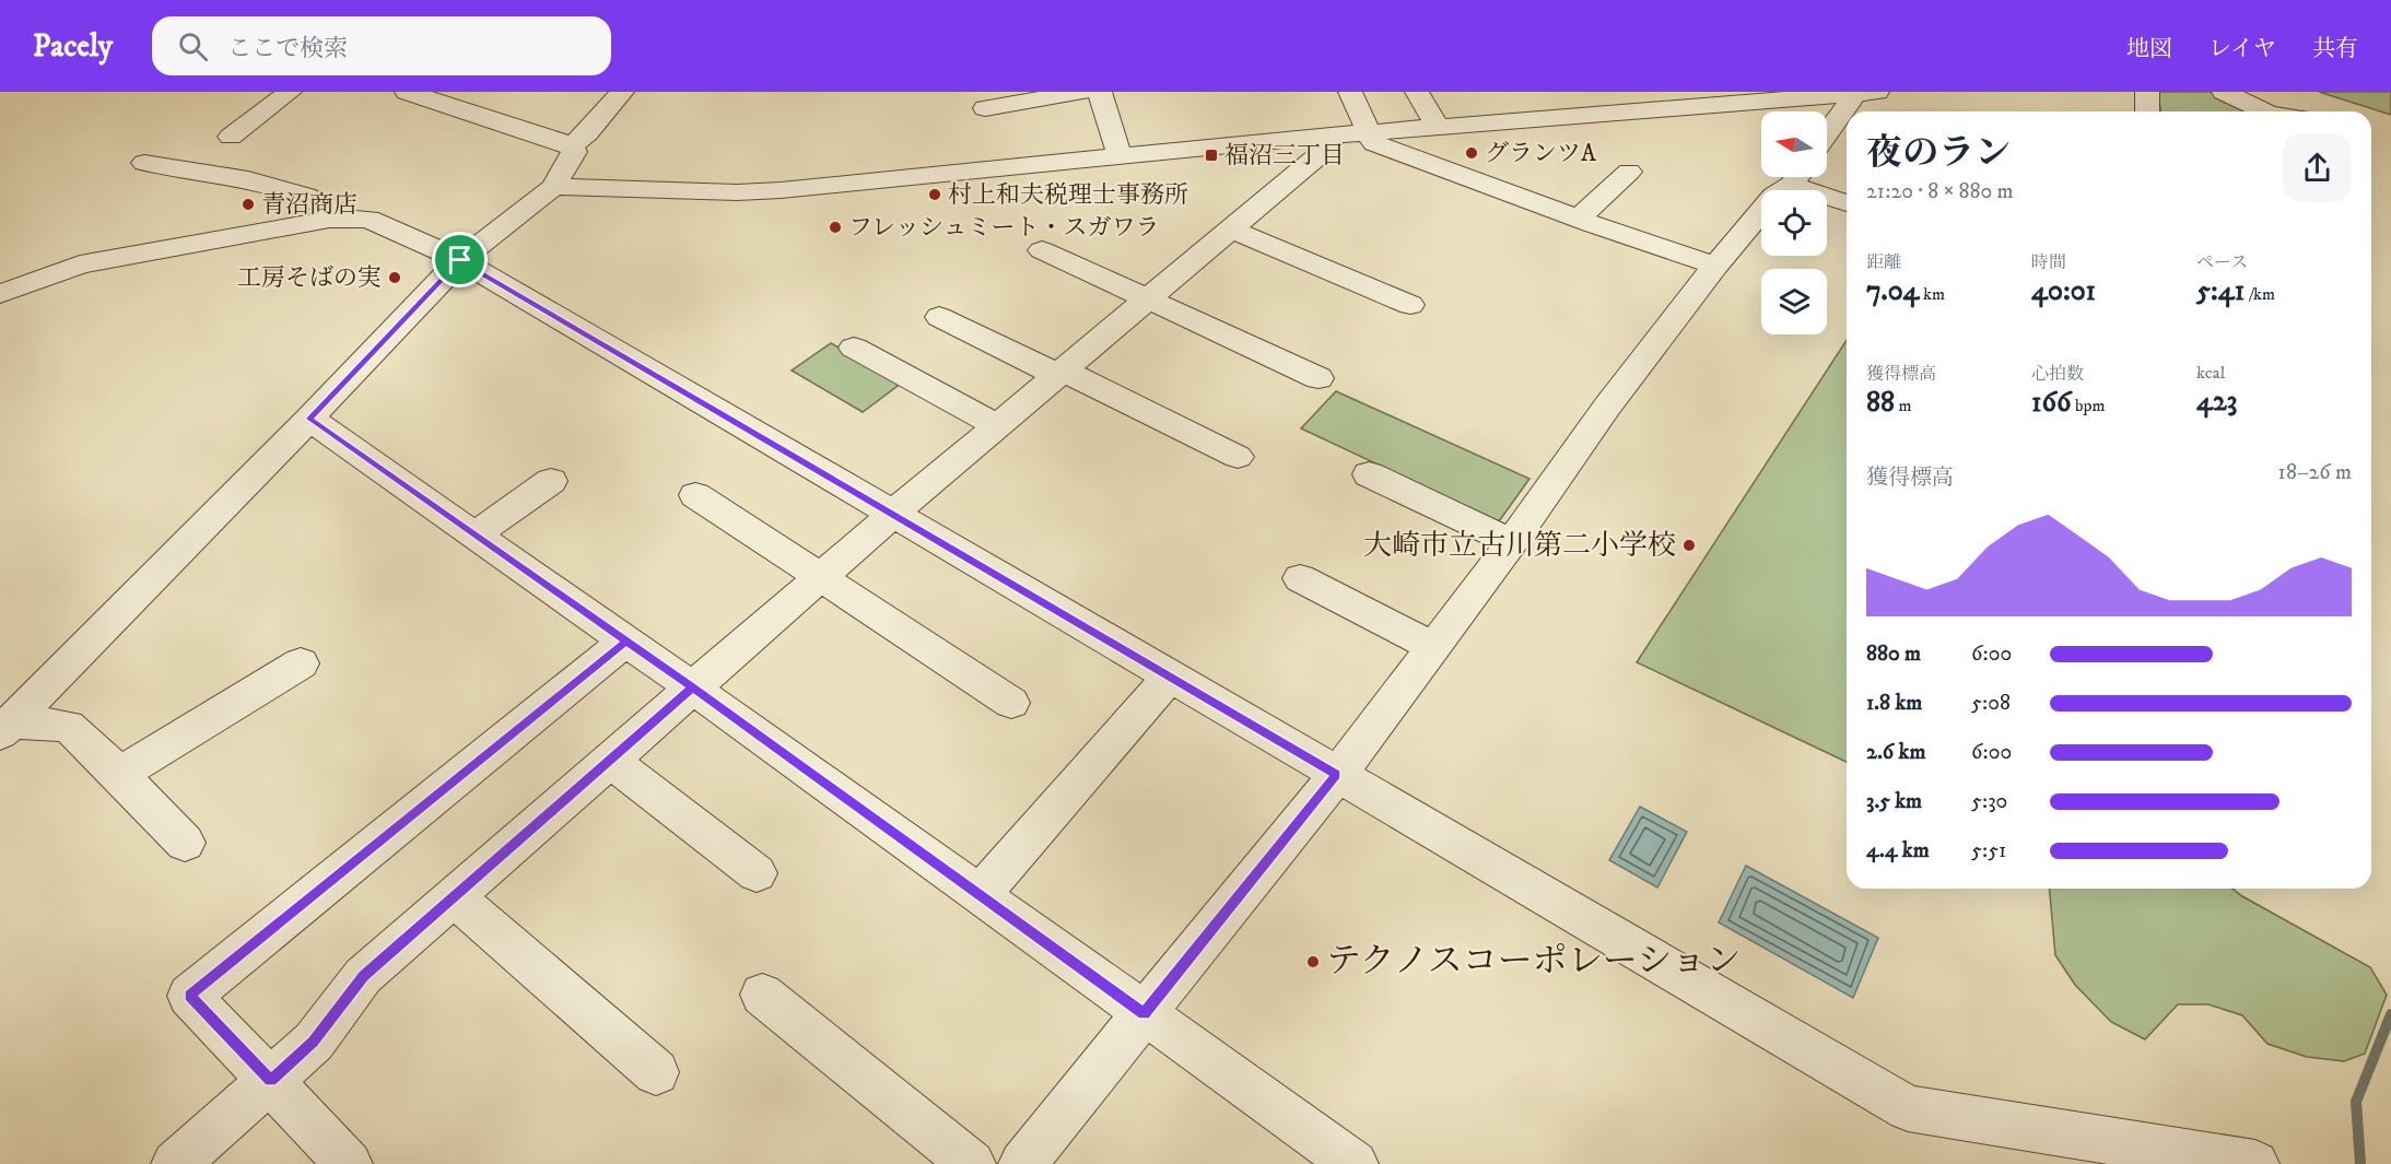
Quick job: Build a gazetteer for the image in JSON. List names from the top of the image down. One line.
{"places":{"other":["グランツA","村上和夫税理士事務所","青沼商店","フレッシュミート・スガワラ","工房そばの実","大崎市立古川第二小学校","テクノスコーポレーション"],"transit":["福沼三丁目"]},"north":"left","page":{"header":"Pacely","search":"ここで検索","nav":["地図","レイヤ","共有"],"heading":["夜のラン","21:20 · 8 × 880 m"],"stats":[["距離","7.04 km"],["時間","40:01"],["ペース","5:41 /km"],["獲得標高","88 m"],["心拍数","166 bpm"],["kcal","423"]],"chart":["獲得標高","18–26 m"],"list":[{"name":"880 m","note":"6:00"},{"name":"1.8 km","note":"5:08"},{"name":"2.6 km","note":"6:00"},{"name":"3.5 km","note":"5:30"},{"name":"4.4 km","note":"5:51"}]}}
